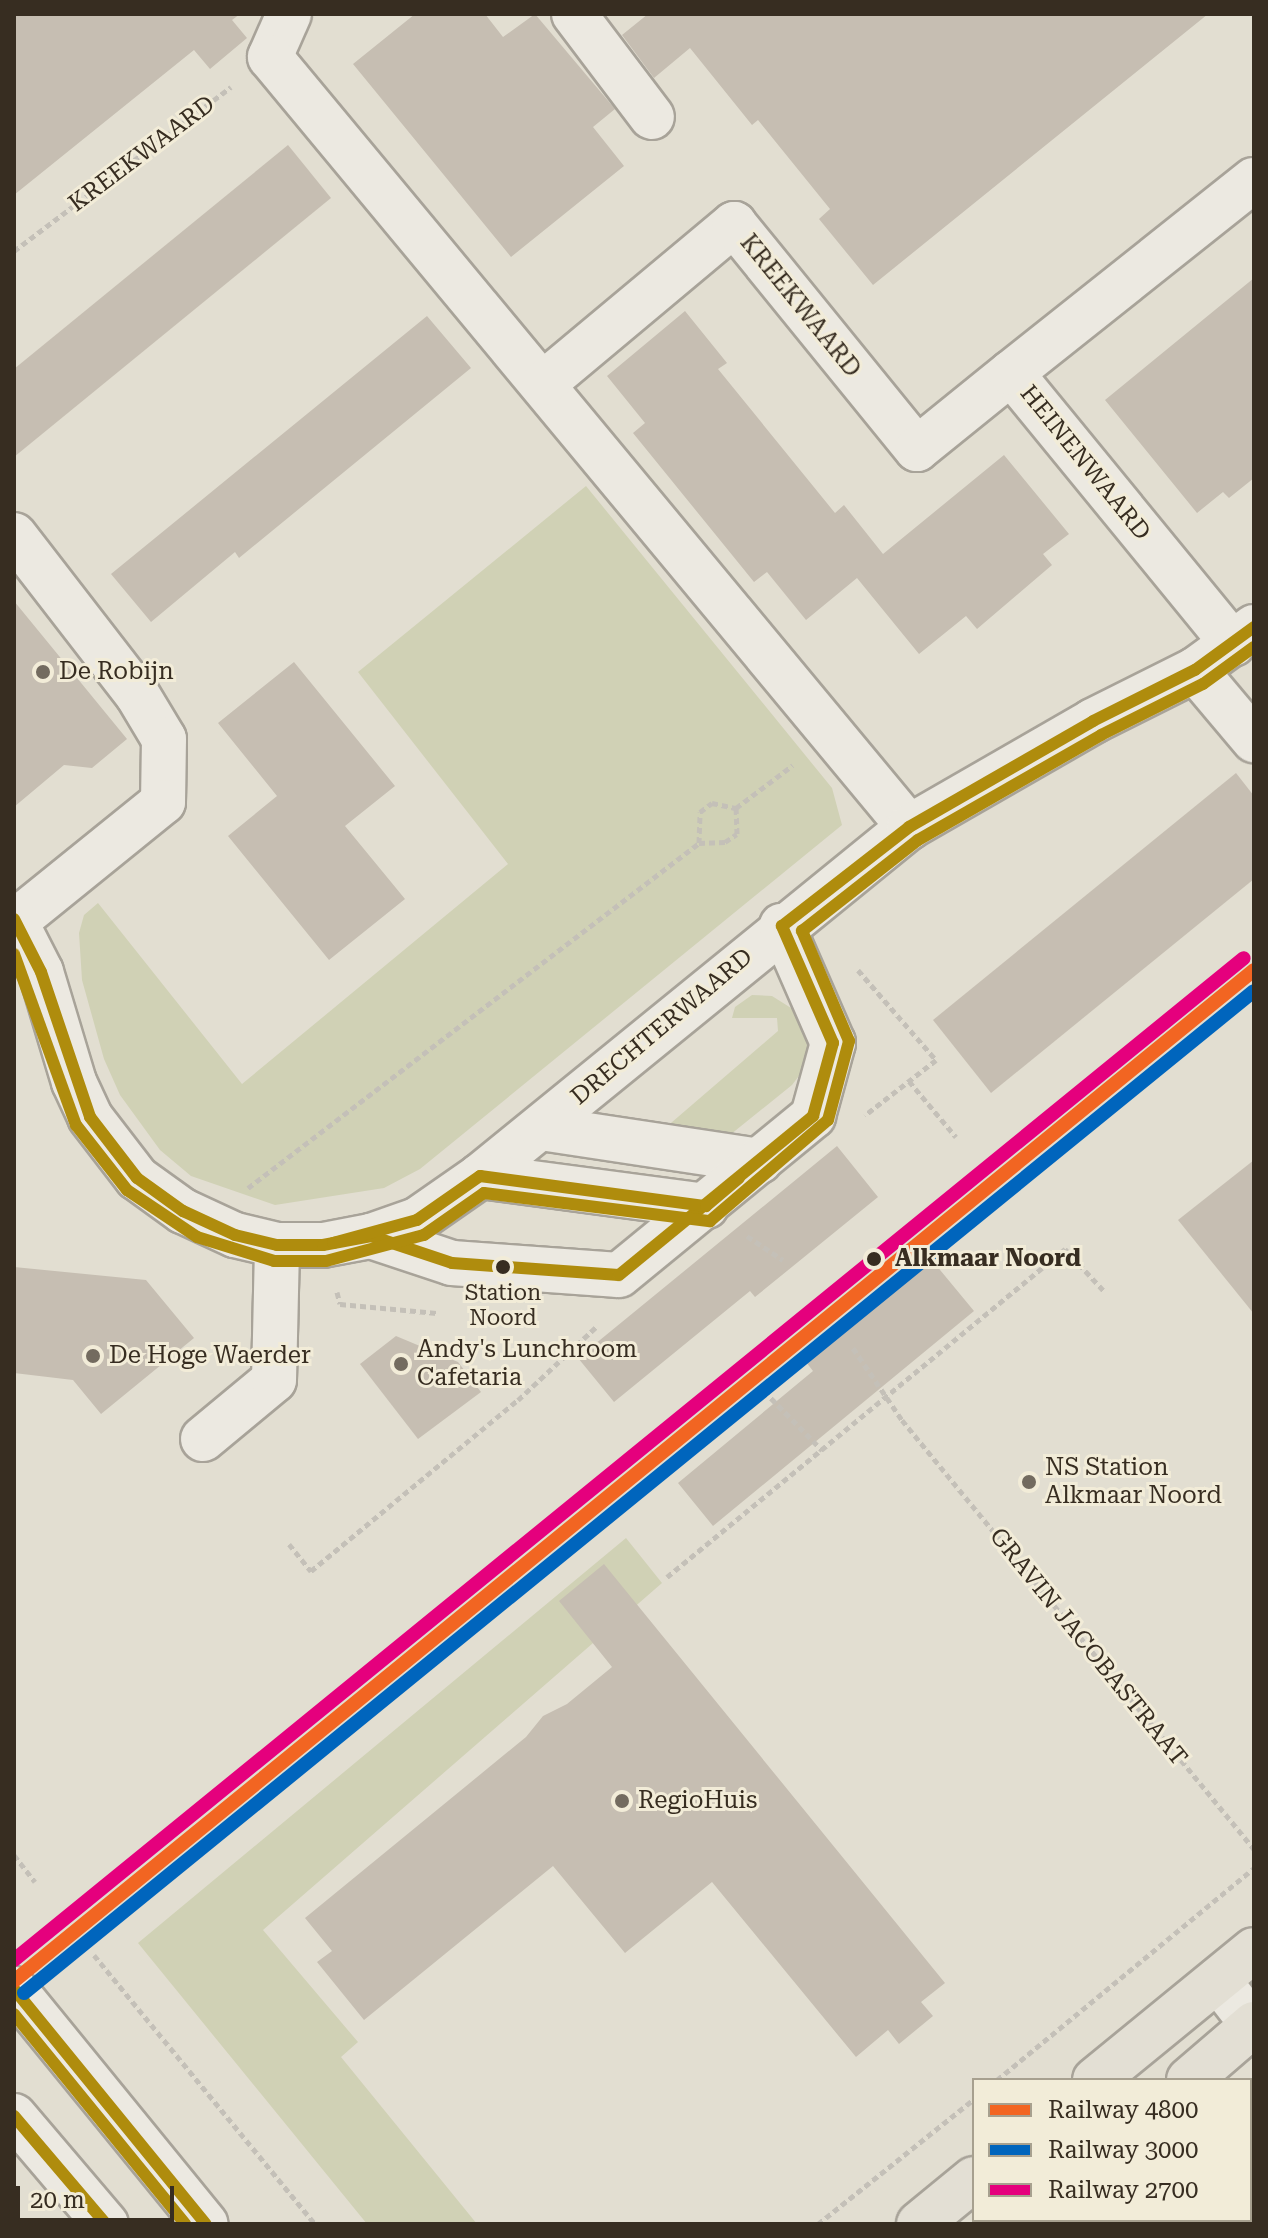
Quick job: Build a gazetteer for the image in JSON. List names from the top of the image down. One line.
{"streets":{"street":["KREEKWAARD","HEINENWAARD","DRECHTERWAARD"],"path":["GRAVIN JACOBASTRAAT"]},"crossings":[["KREEKWAARD","HEINENWAARD"],["HEINENWAARD","DRECHTERWAARD"]],"places":["De Robijn","Alkmaar Noord","Station Noord","De Hoge Waerder","Andy's Lunchroom Cafetaria","NS Station Alkmaar Noord","RegioHuis"],"lines":["rail line 2700","rail line 4800","rail line 3000"],"legend":["Railway 4800","Railway 3000","Railway 2700"],"scale_bar":"20 m"}
